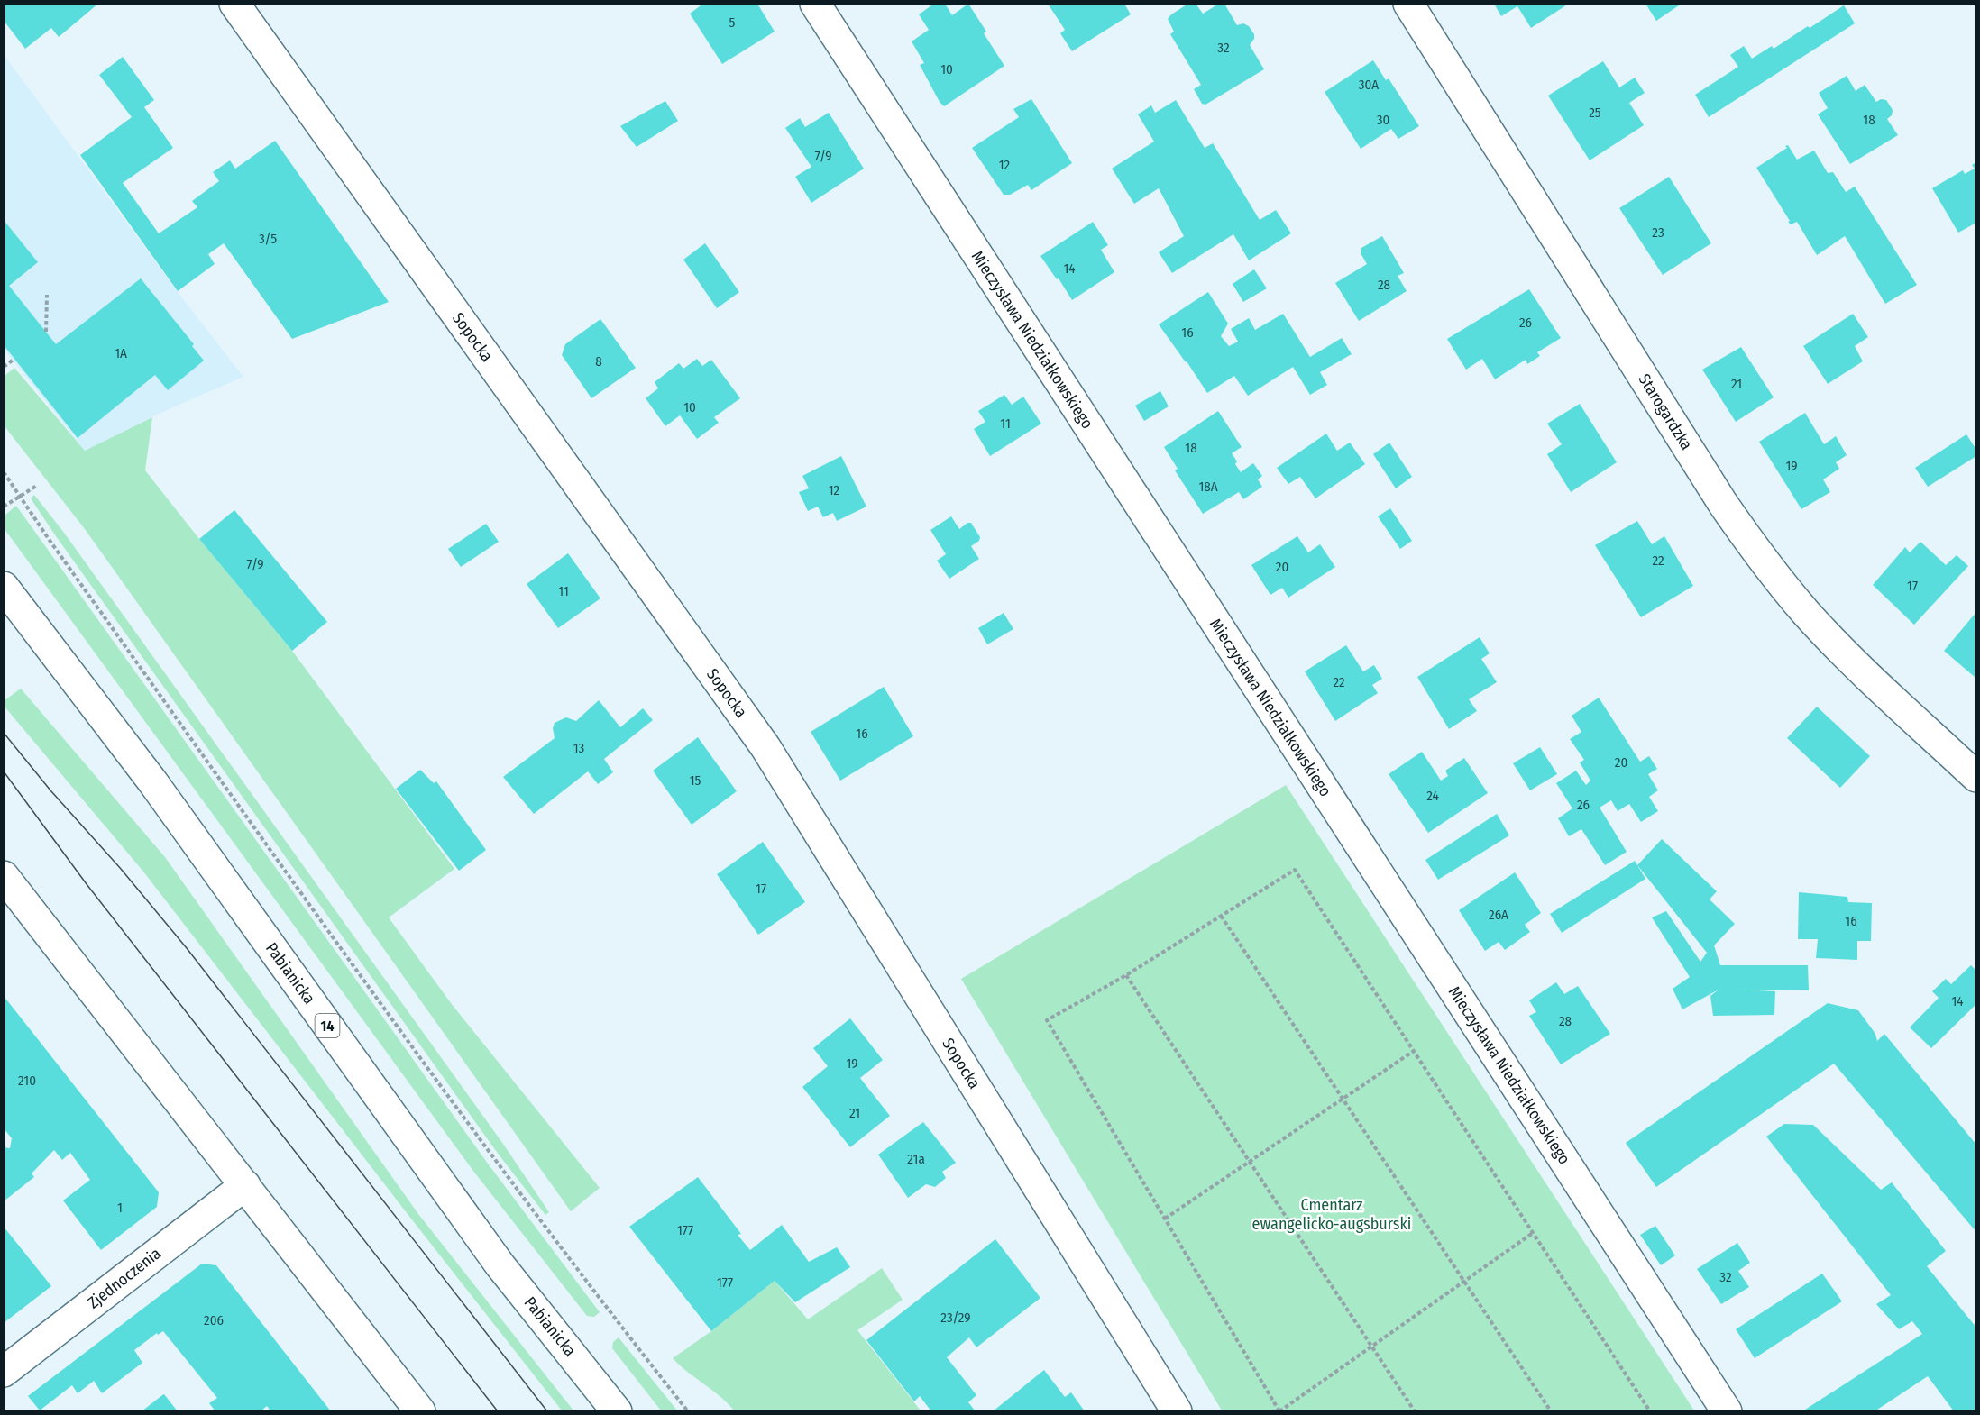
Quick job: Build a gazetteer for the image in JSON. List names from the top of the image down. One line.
{"streets":{"street":["Sopocka","Mieczysława Niedziałkowskiego","Starogardzka","Pabianicka","14","Zjednoczenia"]},"parks":["Cmentarz ewangelicko-augsburski"],"house_numbers":["5","32","10","30A","25","30","18","7/9","12","23","3/5","14","28","26","16","1A","8","21","10","11","18","19","18A","12","22","7/9","20","17","11","22","16","13","20","15","24","26","17","26A","16","14","28","19","210","21","21a","1","177","32","177","23/29","206"]}
